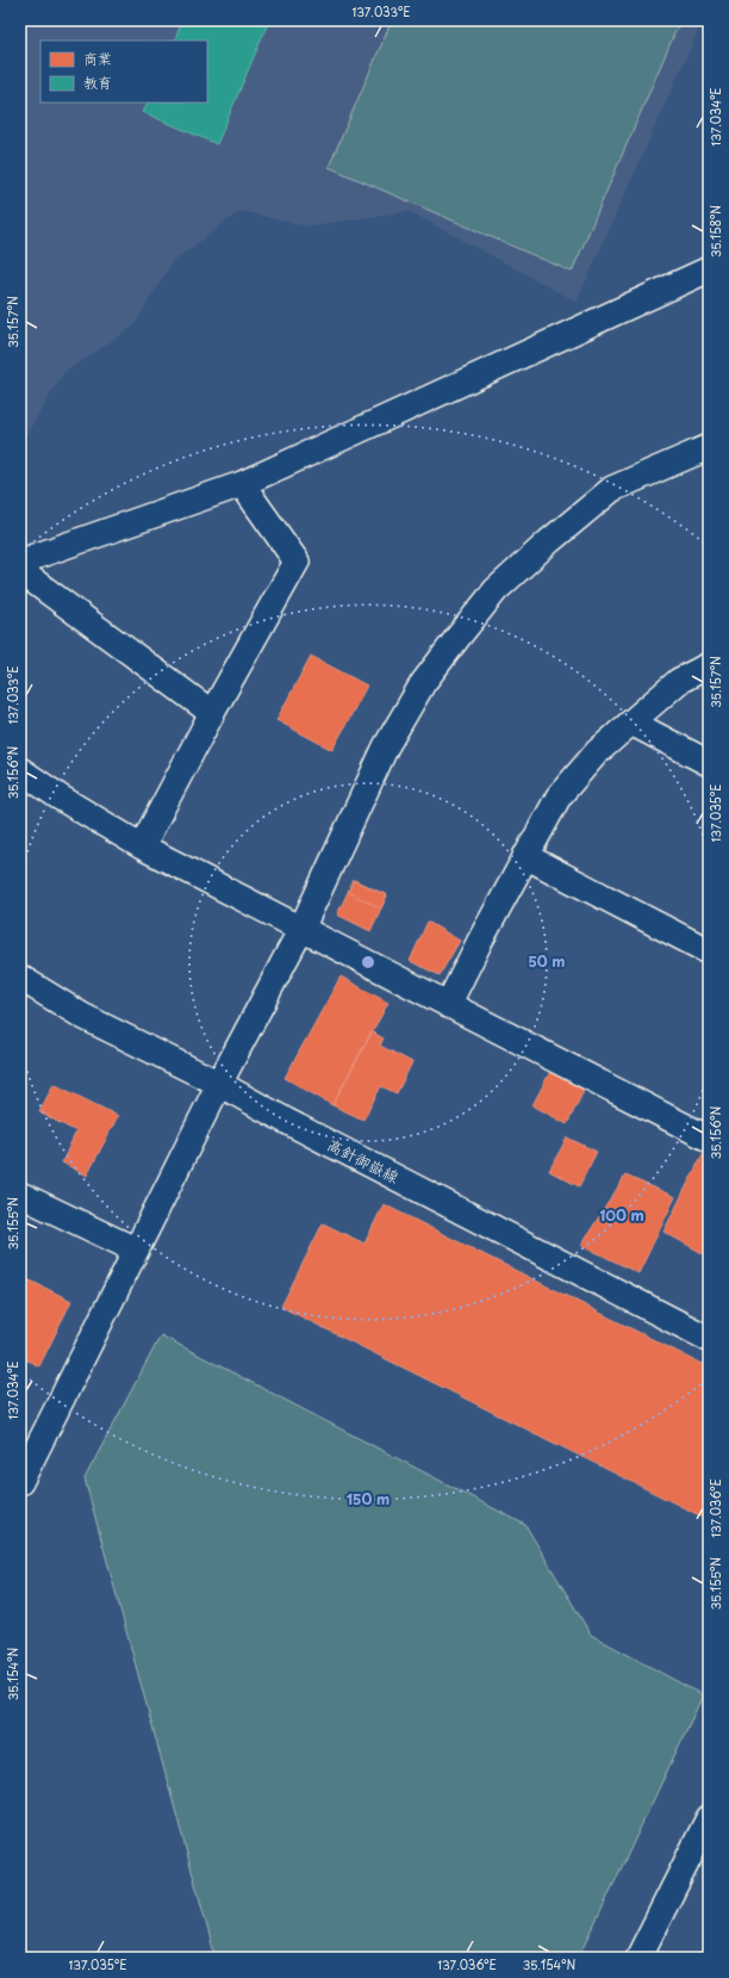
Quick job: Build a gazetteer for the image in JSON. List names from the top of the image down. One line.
{"streets":{"street":["高針御嶽線"]},"legend":["商業","教育"],"coordinates":["137.033°E","137.034°E","35.158°N","35.157°N","35.156°N","137.035°E","35.155°N","137.036°E","35.154°N"],"rings":["50 m","100 m","150 m"]}
